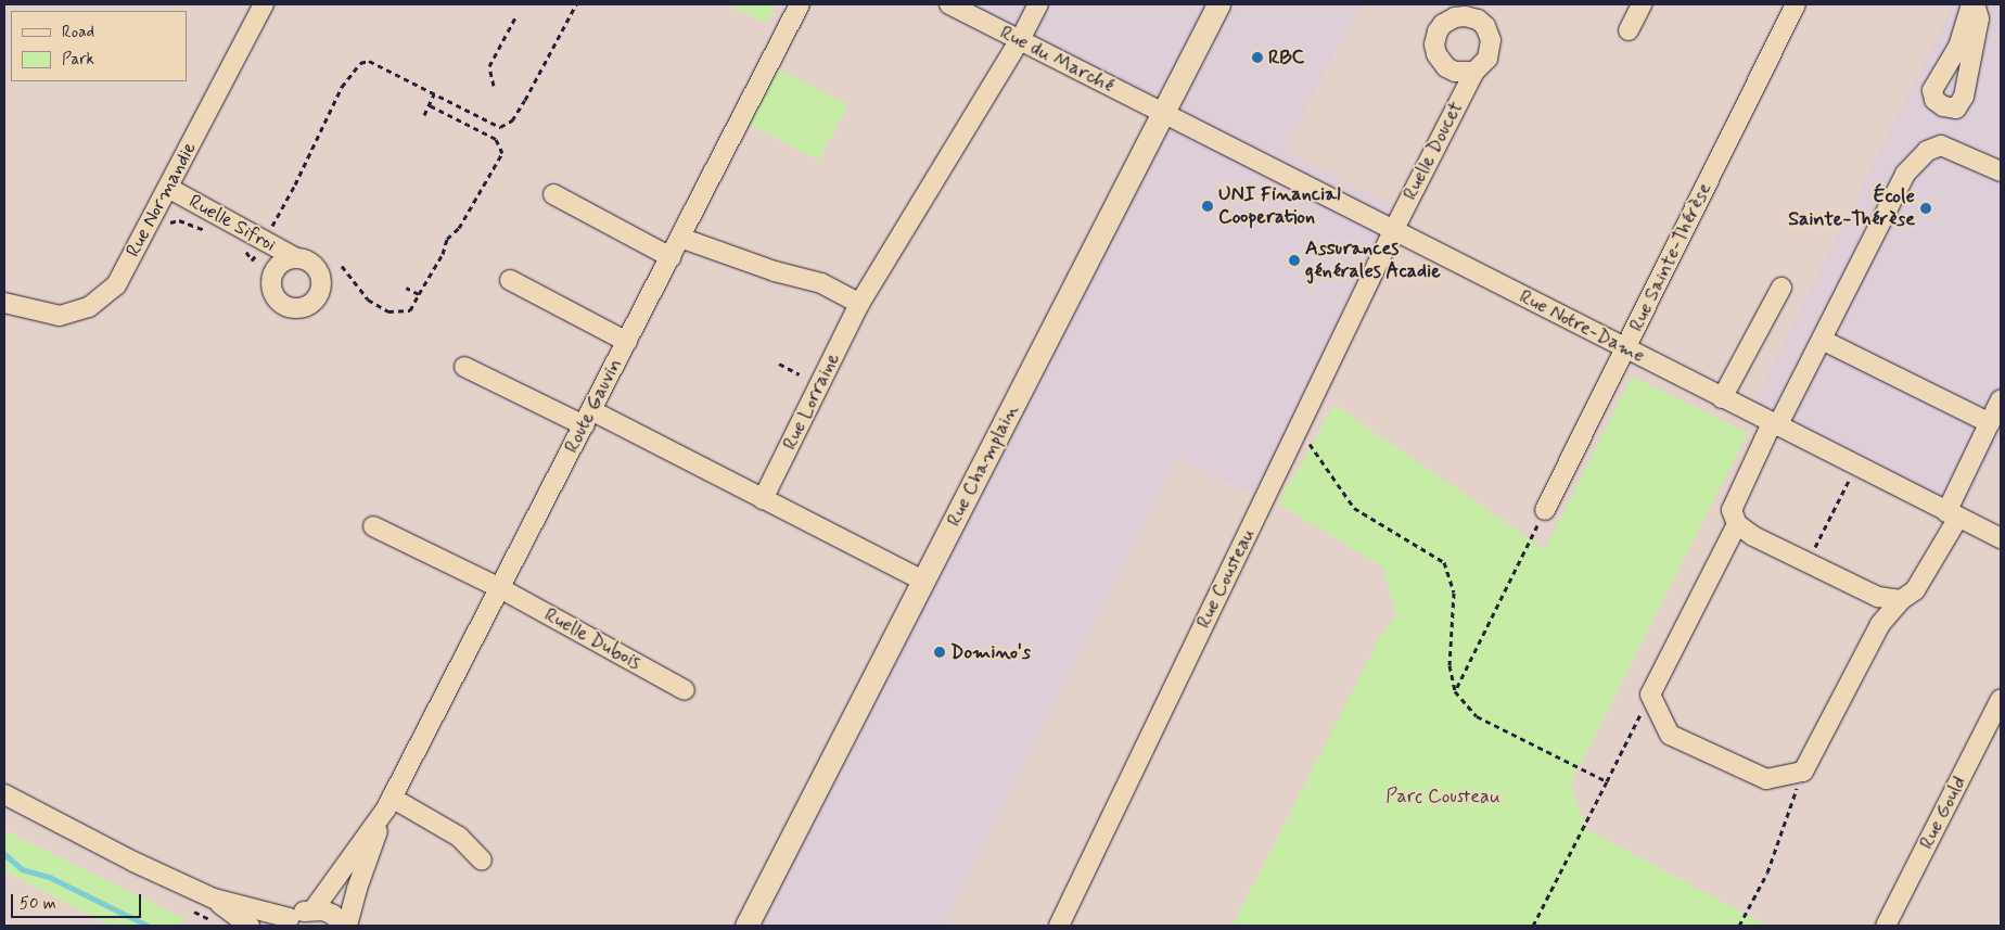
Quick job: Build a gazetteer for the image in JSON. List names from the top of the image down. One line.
{"streets":{"main road":["Rue Champlain"],"street":["Rue du Marché","Ruelle Doucet","Rue Normandie","Ruelle Sifroi","Rue Sainte-Thérèse","Rue Notre-Dame","Rue Lorraine","Route Gauvin","Rue Cousteau","Ruelle Dubois","Rue Gould"]},"crossings":[["Rue du Marché","Rue Notre-Dame"],["Rue du Marché","Rue Lorraine"],["Rue du Marché","Rue Champlain"],["Ruelle Doucet","Rue Notre-Dame"],["Ruelle Doucet","Rue Cousteau"],["Rue Normandie","Ruelle Sifroi"],["Rue Sainte-Thérèse","Rue Notre-Dame"],["Rue Notre-Dame","Rue Champlain"],["Rue Notre-Dame","Rue Cousteau"],["Route Gauvin","Ruelle Dubois"]],"parks":["Parc Cousteau"],"places":["RBC","UNI Financial Cooperation","École Sainte-Thérèse","Assurances générales Acadie","Domino's"],"legend":["Road","Park"],"scale_bar":"50 m"}
